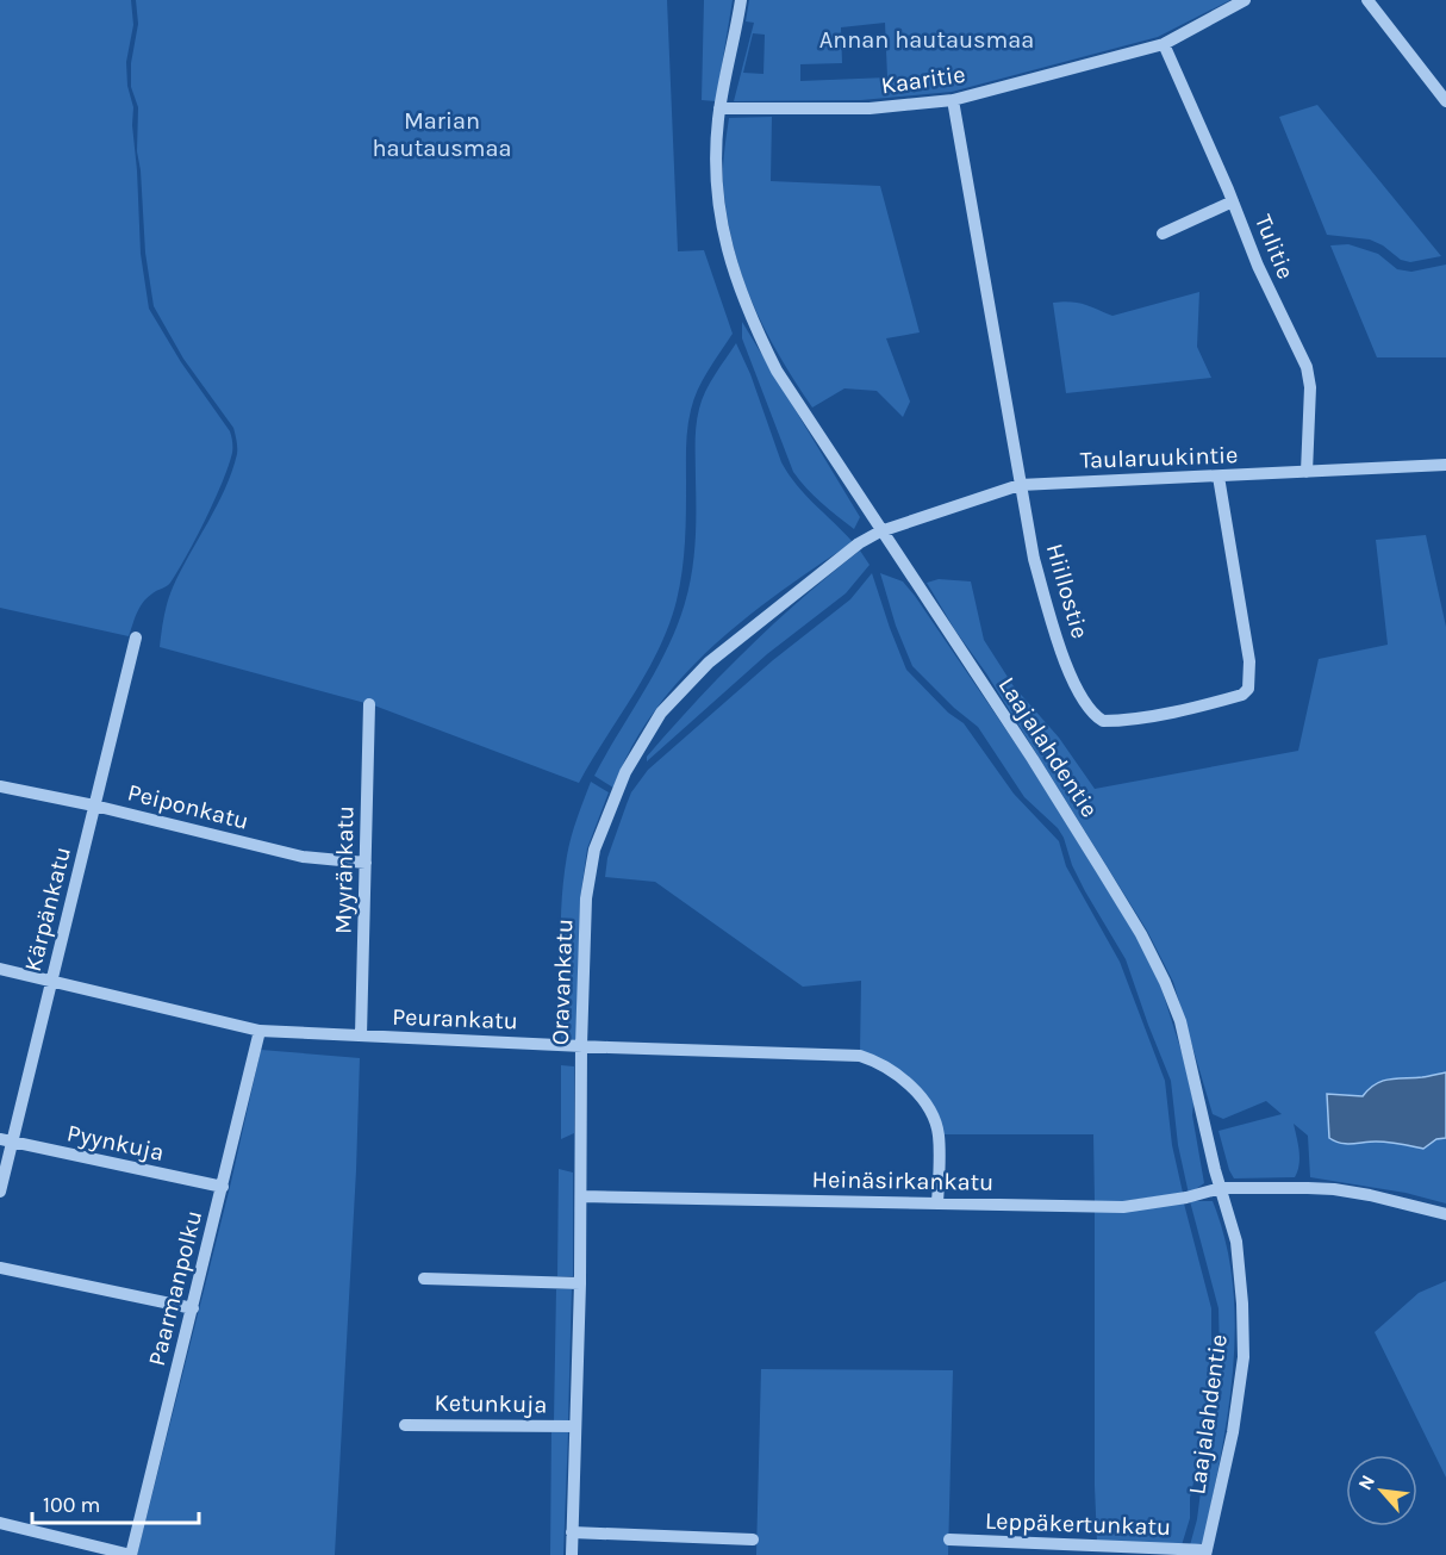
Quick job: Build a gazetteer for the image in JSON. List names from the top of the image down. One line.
{"streets":{"street":["Kaaritie","Tulitie","Taularuukintie","Hiillostie","Laajalahdentie","Peiponkatu","Myyränkatu","Kärpänkatu","Oravankatu","Peurankatu","Pyynkuja","Heinäsirkankatu","Paarmanpolku","Ketunkuja","Leppäkertunkatu"]},"crossings":[["Kaaritie","Tulitie"],["Kaaritie","Hiillostie"],["Kaaritie","Laajalahdentie"],["Tulitie","Taularuukintie"],["Taularuukintie","Hiillostie"],["Taularuukintie","Laajalahdentie"],["Taularuukintie","Oravankatu"],["Laajalahdentie","Oravankatu"],["Laajalahdentie","Heinäsirkankatu"],["Laajalahdentie","Leppäkertunkatu"],["Peiponkatu","Myyränkatu"],["Peiponkatu","Kärpänkatu"],["Myyränkatu","Peurankatu"],["Kärpänkatu","Peurankatu"],["Kärpänkatu","Pyynkuja"],["Oravankatu","Peurankatu"],["Oravankatu","Heinäsirkankatu"],["Oravankatu","Ketunkuja"],["Peurankatu","Heinäsirkankatu"],["Peurankatu","Paarmanpolku"],["Pyynkuja","Paarmanpolku"]],"parks":["Annan hautausmaa","Marian hautausmaa"],"scale_bar":"100 m","north":"top left"}
